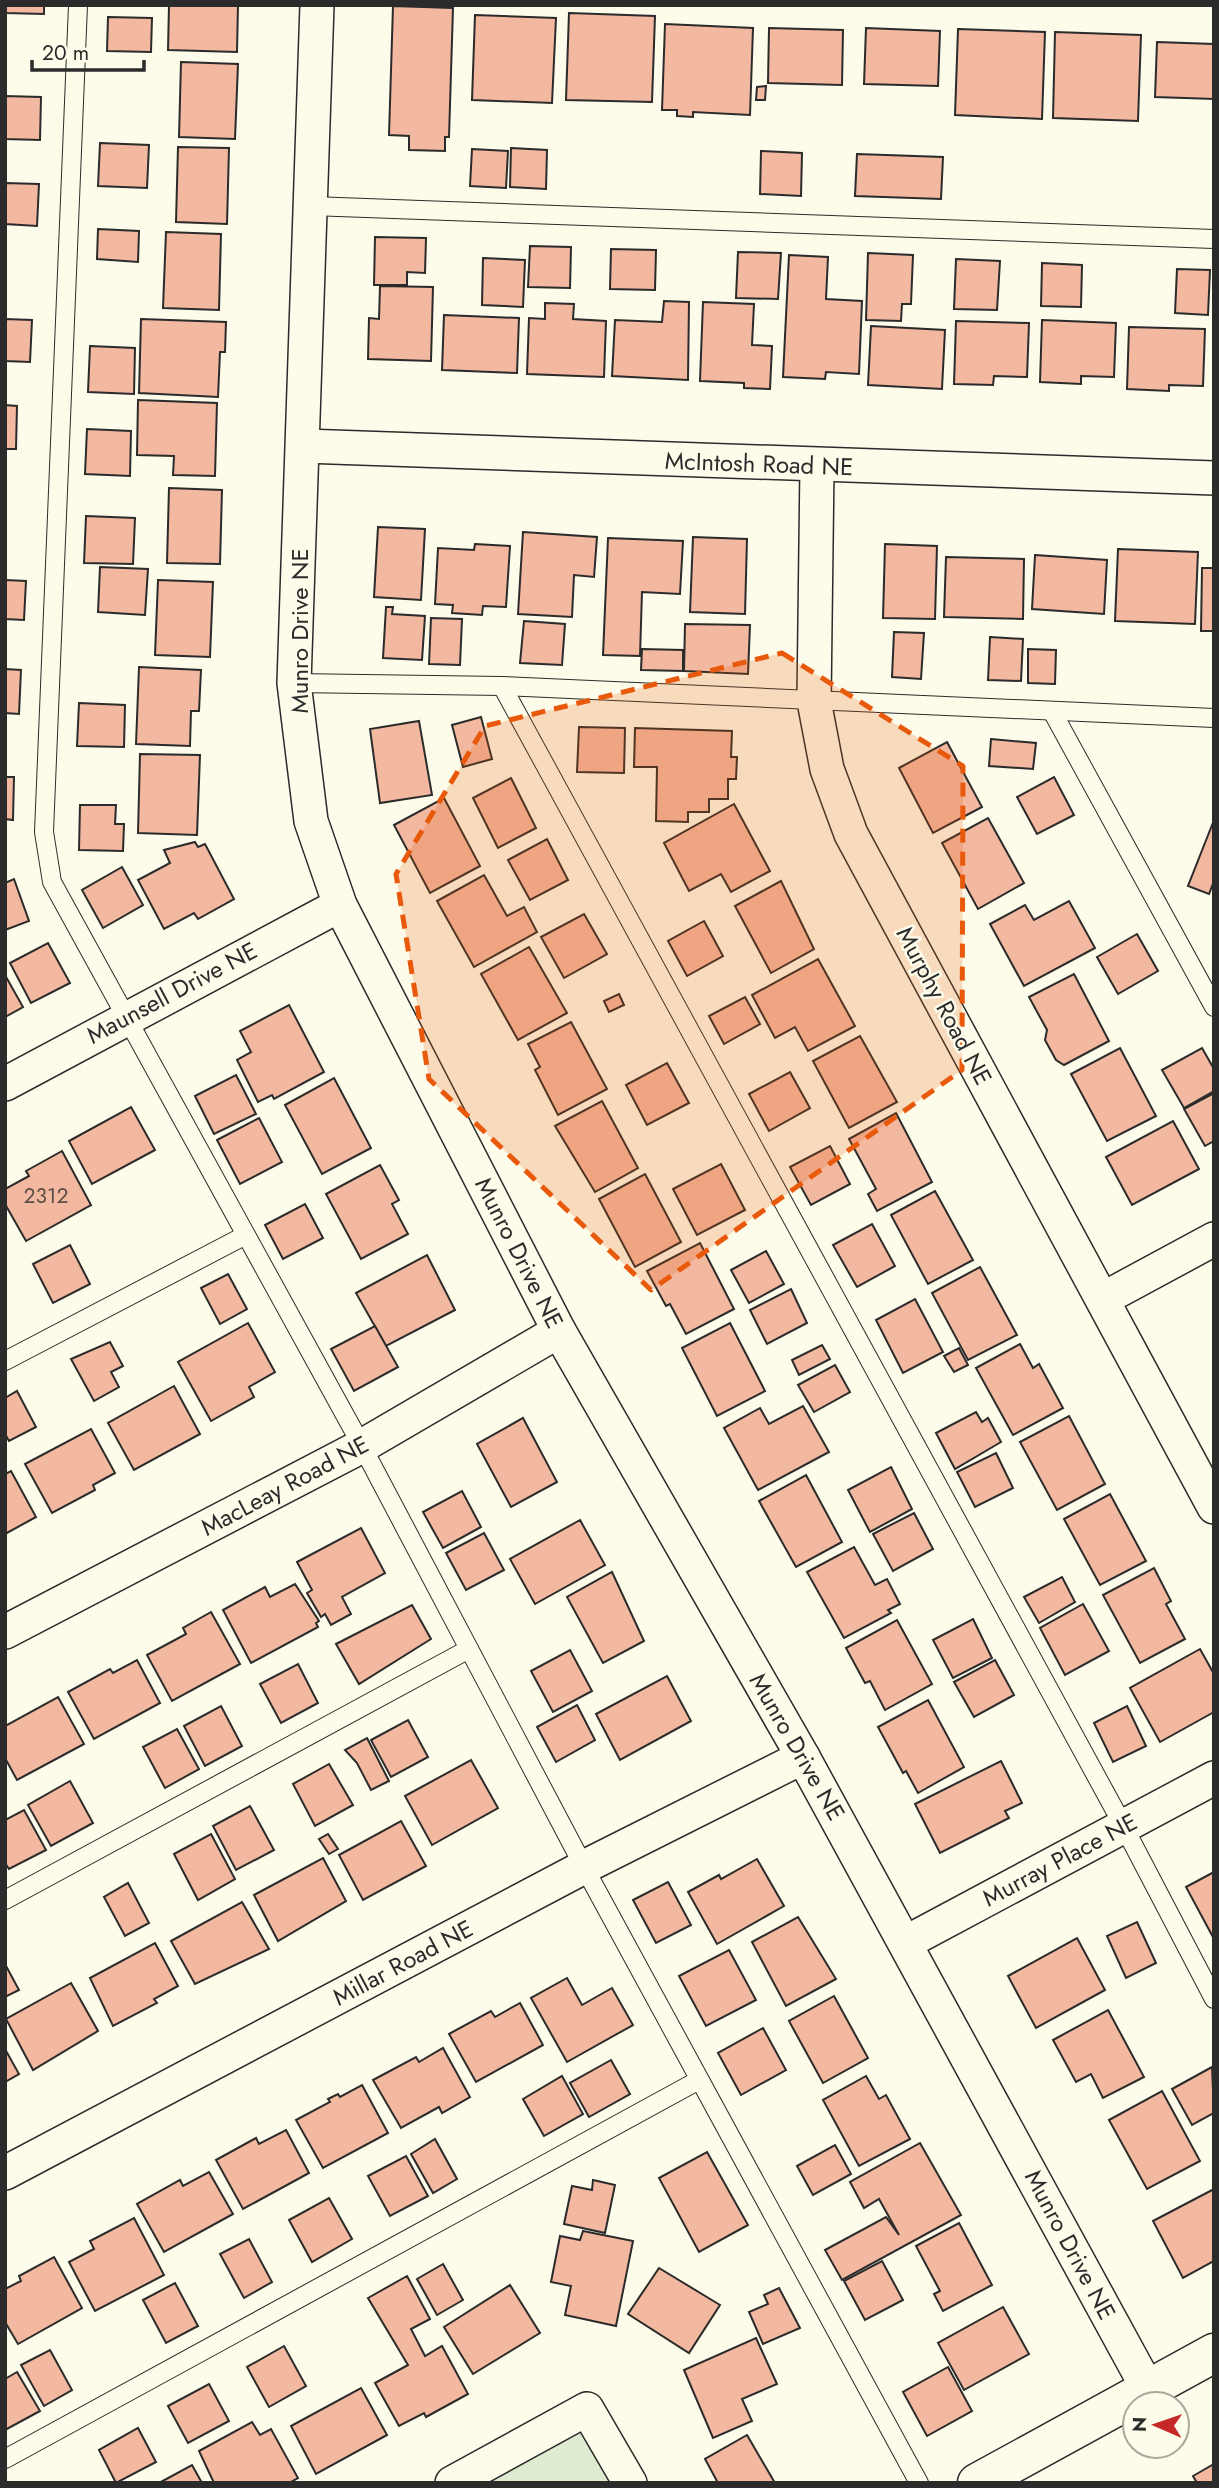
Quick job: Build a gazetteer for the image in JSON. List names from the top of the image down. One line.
{"streets":{"street":["McIntosh Road NE","Munro Drive NE","Maunsell Drive NE","Murphy Road NE","MacLeay Road NE","Murray Place NE","Millar Road NE"]},"crossings":[["McIntosh Road NE","Munro Drive NE"],["McIntosh Road NE","Murphy Road NE"],["Munro Drive NE","Maunsell Drive NE"],["Munro Drive NE","MacLeay Road NE"],["Munro Drive NE","Murray Place NE"],["Munro Drive NE","Millar Road NE"]],"house_numbers":["2312"],"scale_bar":"20 m","north":"left"}
